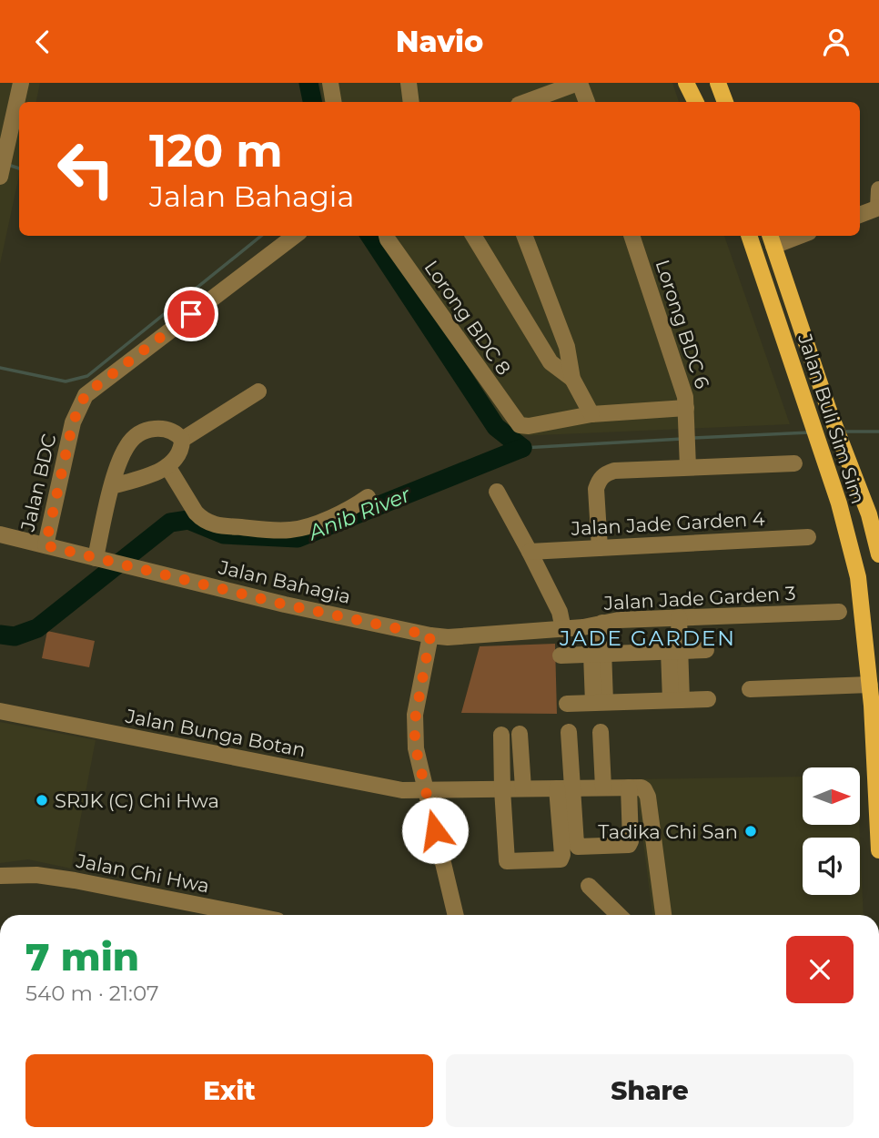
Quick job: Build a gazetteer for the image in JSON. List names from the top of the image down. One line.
{"streets":{"main road":["Jalan Buli Sim Sim"],"street":["Lorong BDC 8","Lorong BDC 6","Jalan BDC","Jalan Jade Garden 4","Jalan Bahagia","Jalan Jade Garden 3","Jalan Bunga Botan","Jalan Chi Hwa"]},"crossings":[["Jalan BDC","Jalan Bahagia"],["Jalan Bahagia","Jalan Jade Garden 3"]],"districts":["JADE GARDEN"],"water":["Anib River"],"places":["SRJK (C) Chi Hwa","Tadika Chi San"],"north":"right","page":{"header":"Navio","turn":["120 m","Jalan Bahagia"],"heading":["7 min","540 m · 21:07"],"buttons":["Exit","Share"]}}
